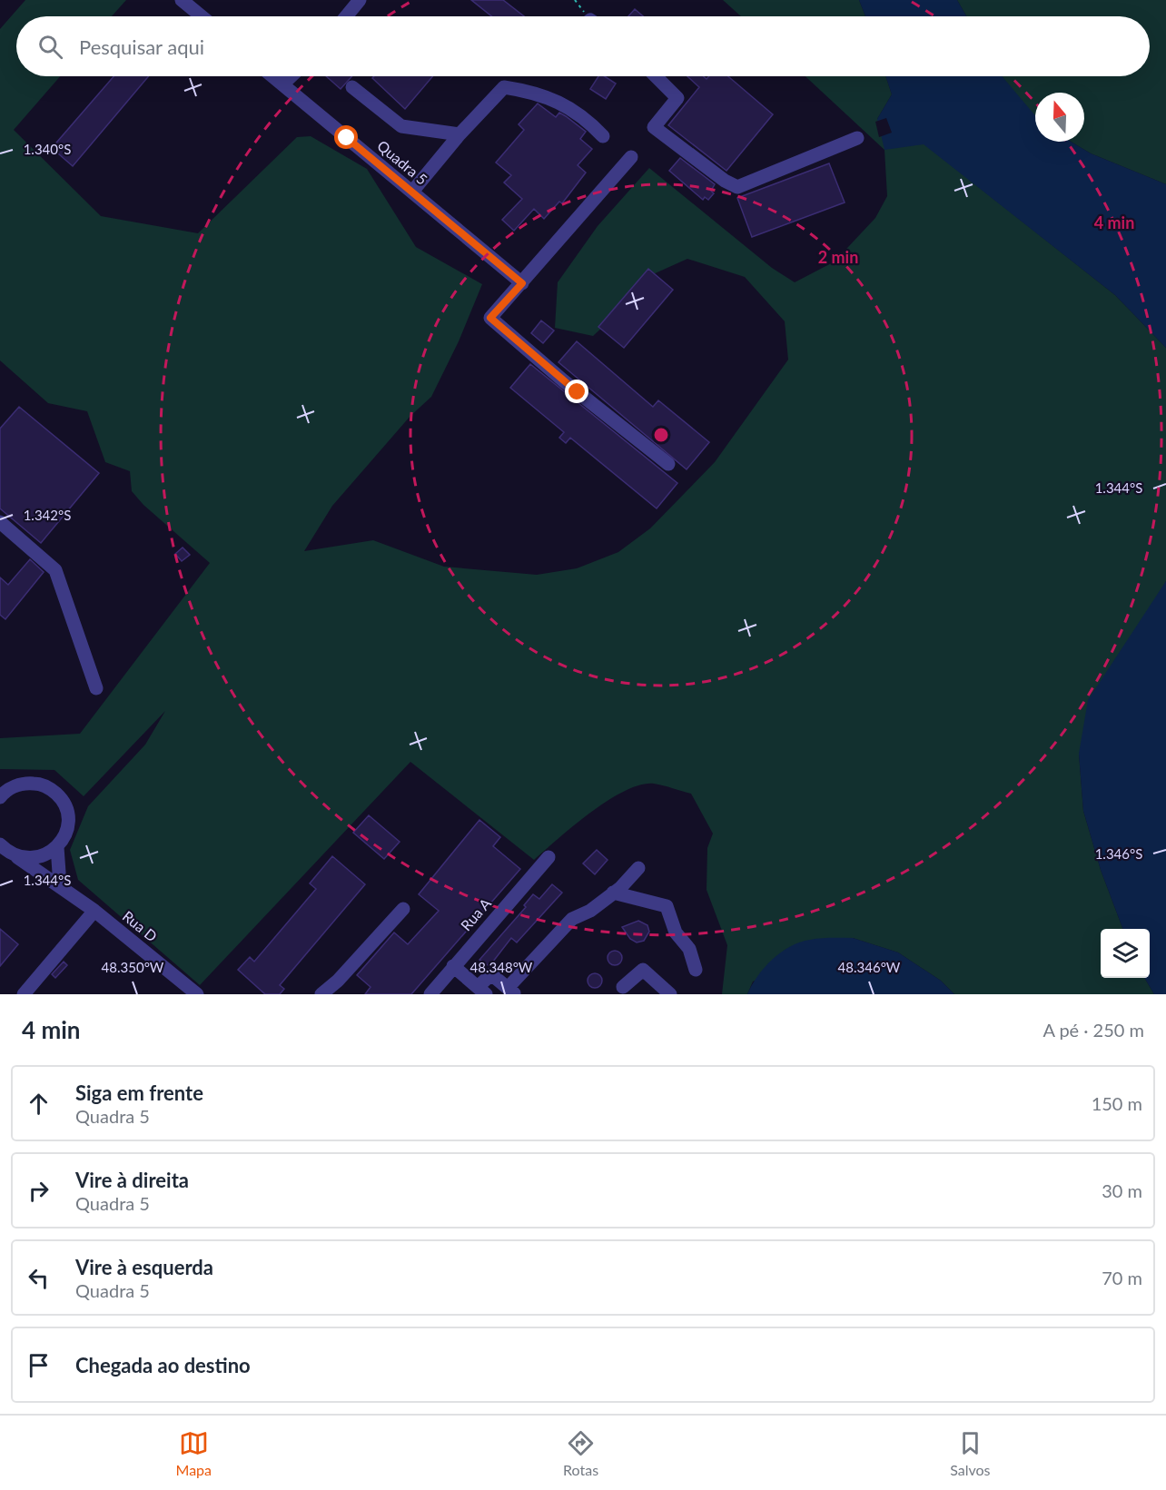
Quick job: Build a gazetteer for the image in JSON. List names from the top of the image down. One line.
{"streets":{"street":["Quadra 5","Rua A","Rua D"]},"north":"top","page":{"search":"Pesquisar aqui","heading":["4 min","A pé · 250 m"],"list":[["Siga em frente","Quadra 5","150 m"],["Vire à direita","Quadra 5","30 m"],["Vire à esquerda","Quadra 5","70 m"],"Chegada ao destino"],"nav":["Mapa","Rotas","Salvos"]},"coordinates":["1.340°S","1.344°S","1.342°S","1.346°S","48.350°W","48.348°W","48.346°W"],"rings":["4 min","2 min"]}
